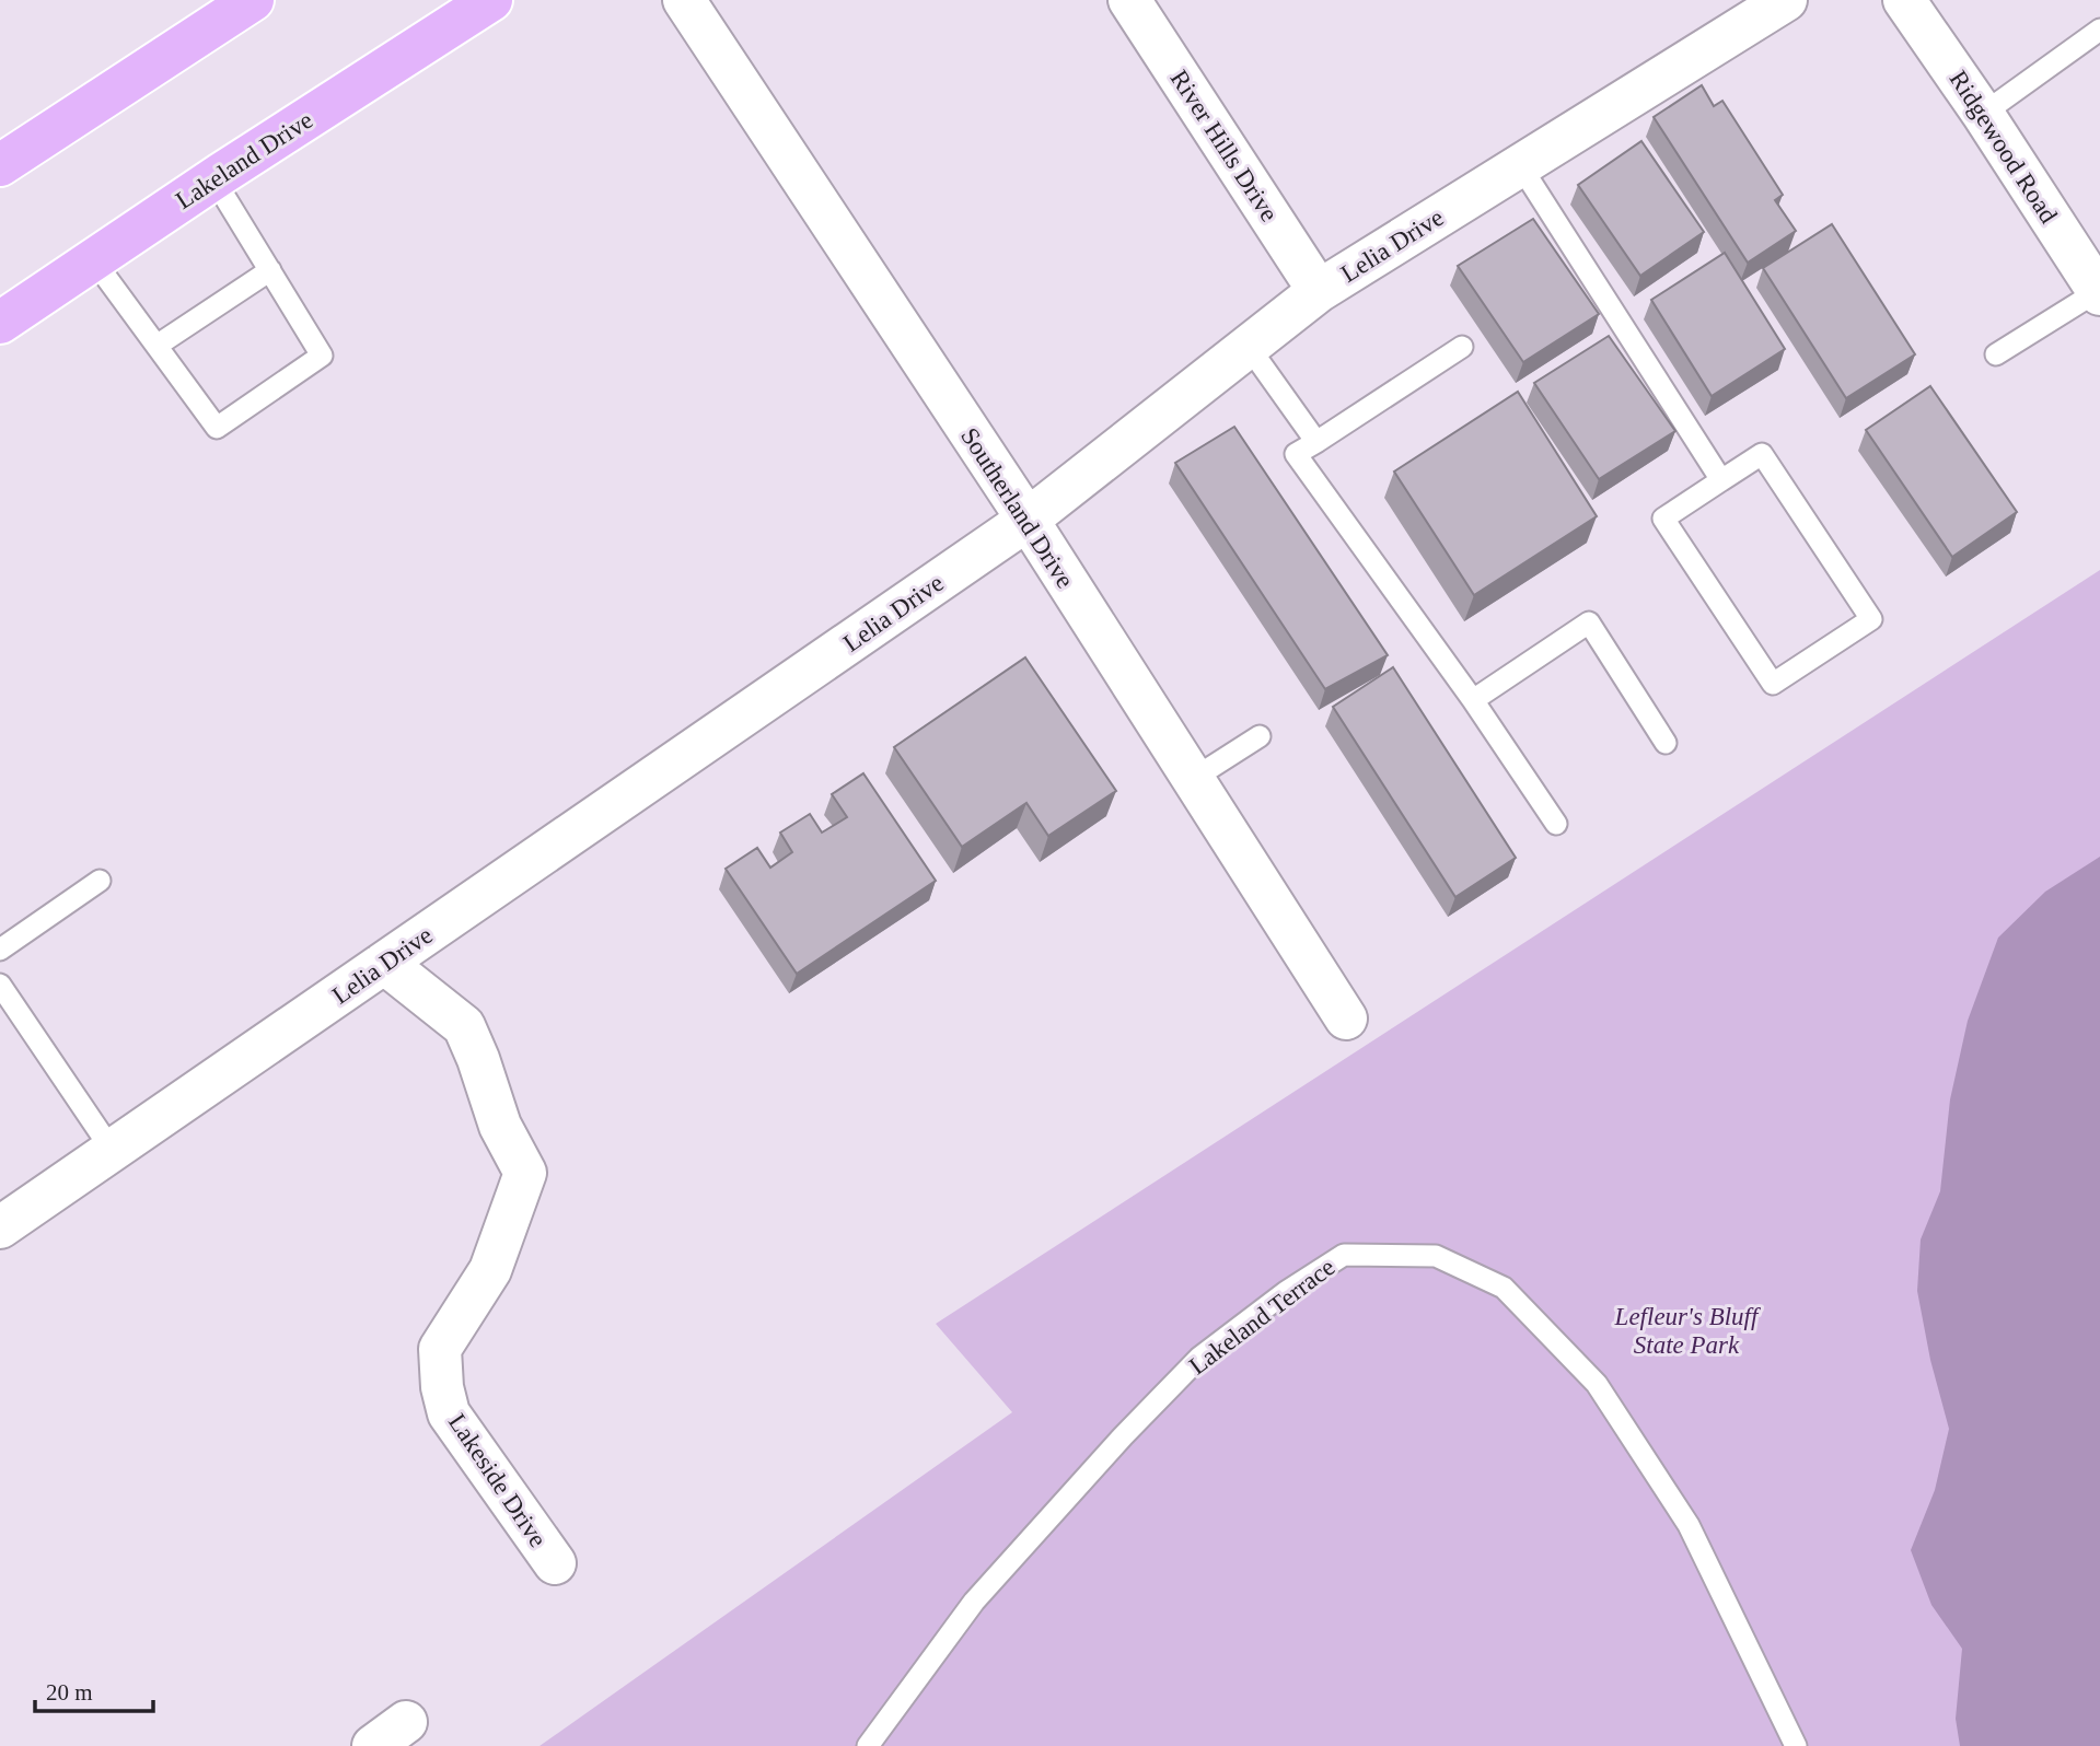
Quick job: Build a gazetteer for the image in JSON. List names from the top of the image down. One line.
{"streets":{"highway":["Lakeland Drive"],"street":["River Hills Drive","Ridgewood Road","Lelia Drive","Southerland Drive","Lakeside Drive"],"lane":["Lakeland Terrace"]},"crossings":[["River Hills Drive","Lelia Drive"],["Lelia Drive","Southerland Drive"],["Lelia Drive","Lakeside Drive"]],"parks":["Lefleur's Bluff State Park"],"scale_bar":"20 m"}
